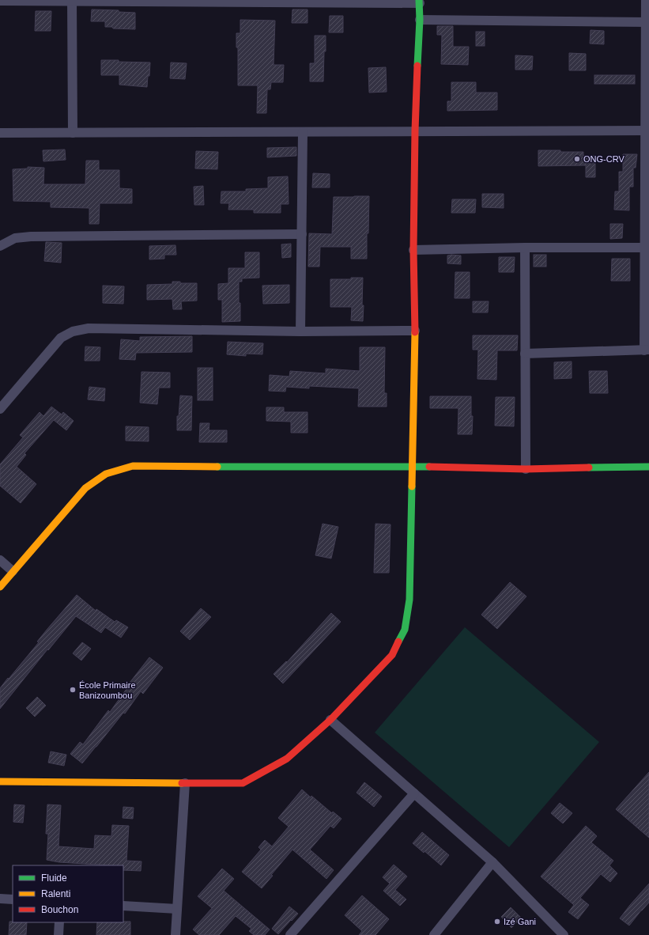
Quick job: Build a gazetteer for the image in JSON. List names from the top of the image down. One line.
{"places":["ONG-CRV","École Primaire Banizoumbou","Izé Gani"],"legend":["Fluide","Ralenti","Bouchon"]}
